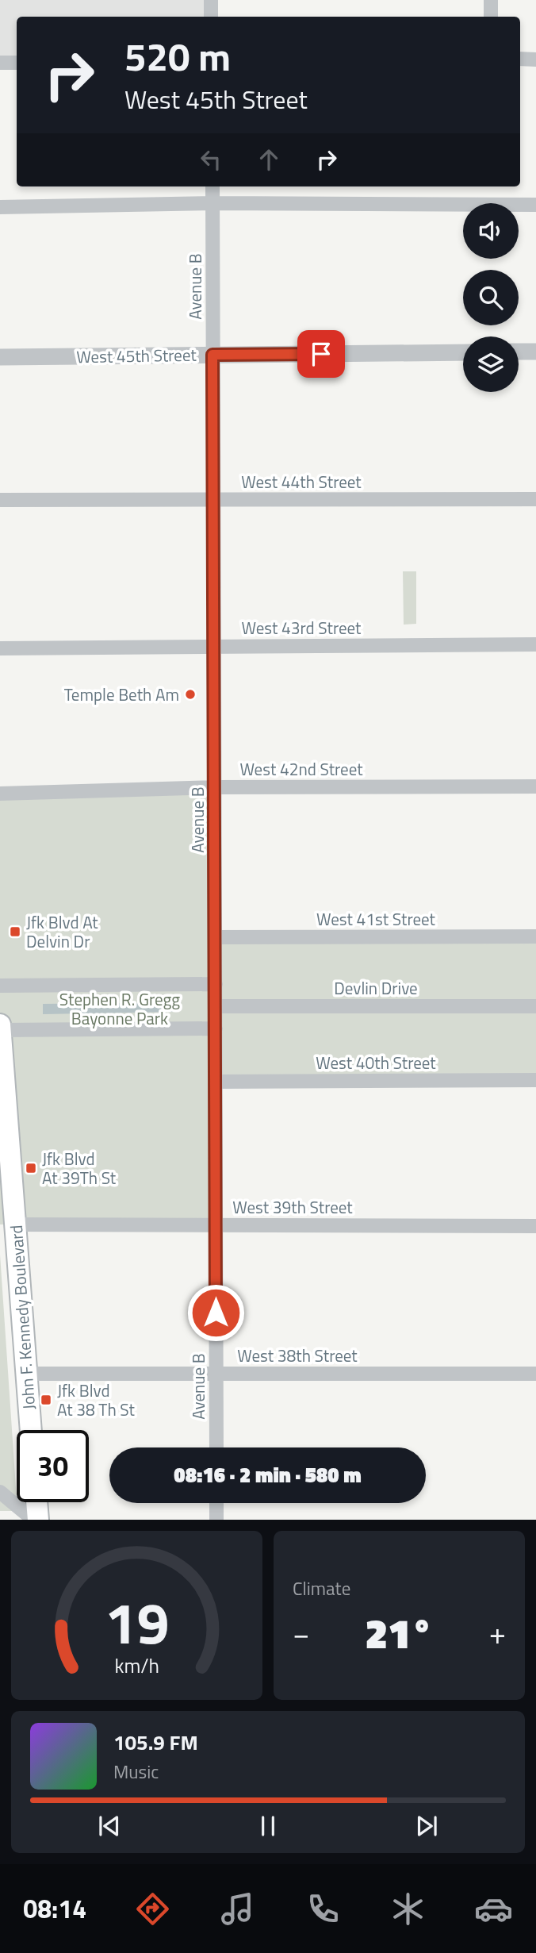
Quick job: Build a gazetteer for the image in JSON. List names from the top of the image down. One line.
{"streets":{"main road":["John F. Kennedy Boulevard"],"street":["Avenue B","West 45th Street","West 44th Street","West 43rd Street","West 42nd Street","West 41st Street","Devlin Drive","West 40th Street","West 39th Street","West 38th Street"]},"crossings":[["Avenue B","West 45th Street"],["Avenue B","West 44th Street"],["Avenue B","West 43rd Street"],["Avenue B","West 42nd Street"],["Avenue B","West 41st Street"],["Avenue B","Devlin Drive"],["Avenue B","West 40th Street"],["Avenue B","West 39th Street"],["Avenue B","West 38th Street"],["West 39th Street","John F. Kennedy Boulevard"],["John F. Kennedy Boulevard","West 38th Street"]],"parks":["Stephen R. Gregg Bayonne Park"],"places":{"other":["Temple Beth Am"],"transit":["Jfk Blvd At Delvin Dr","Jfk Blvd At 39Th St","Jfk Blvd At 38 Th St"]},"page":{"turn":["520 m","West 45th Street"],"limit":"30","trip":"08:16 · 2 min · 580 m","tile":"Climate","heat":["−","21°","+"],"song":["105.9 FM","Music"],"tabs":"08:14","gauge":["19","km/h"]}}
